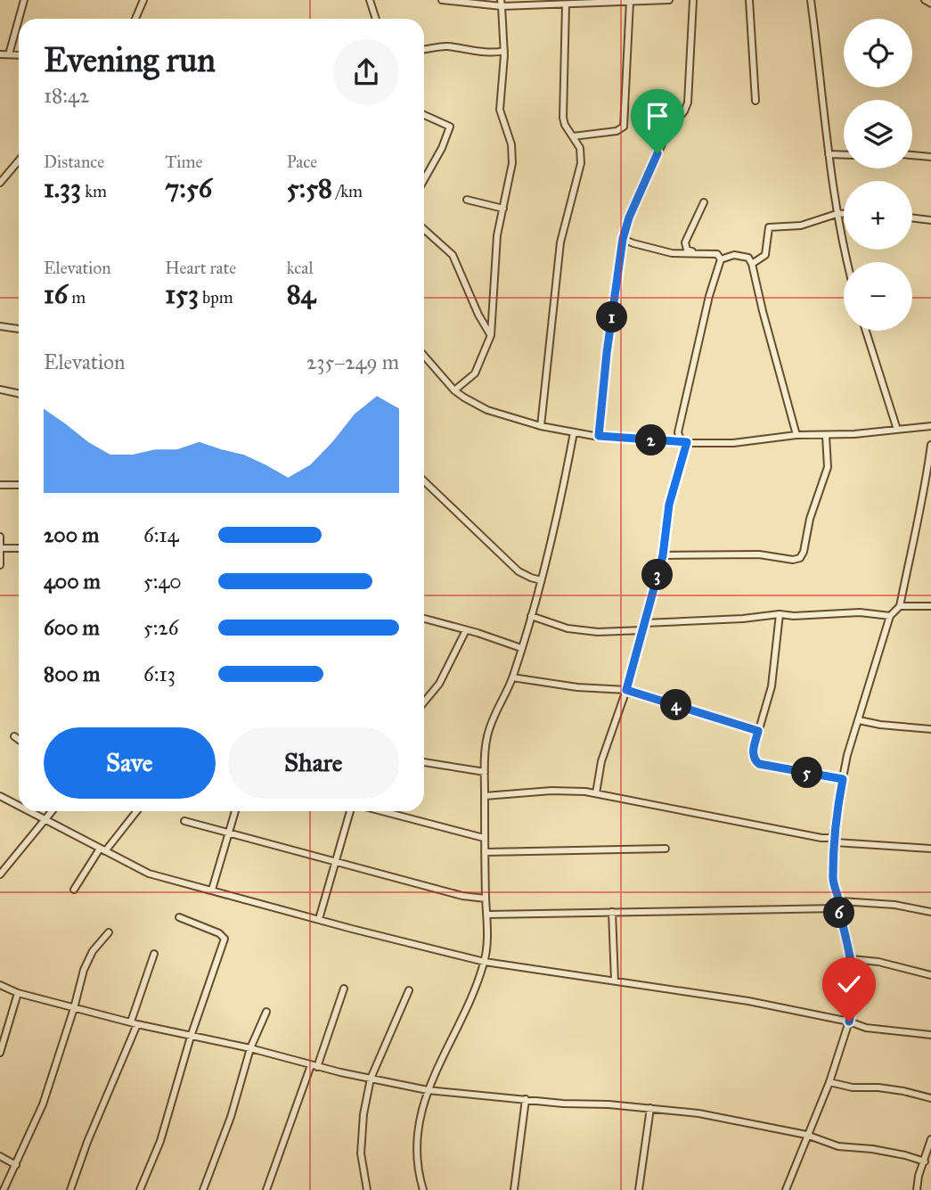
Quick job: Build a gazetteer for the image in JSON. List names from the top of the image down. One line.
{"page":{"map_buttons":["+","−"],"heading":["Evening run","18:42"],"stats":[["Distance","1.33 km"],["Time","7:56"],["Pace","5:58 /km"],["Elevation","16 m"],["Heart rate","153 bpm"],["kcal","84"]],"pins":["1","2","3","4","5","6"],"chart":["Elevation","235–249 m"],"list":[{"name":"200 m","note":"6:14"},{"name":"400 m","note":"5:40"},{"name":"600 m","note":"5:26"},{"name":"800 m","note":"6:13"}],"buttons":["Save","Share"]}}
